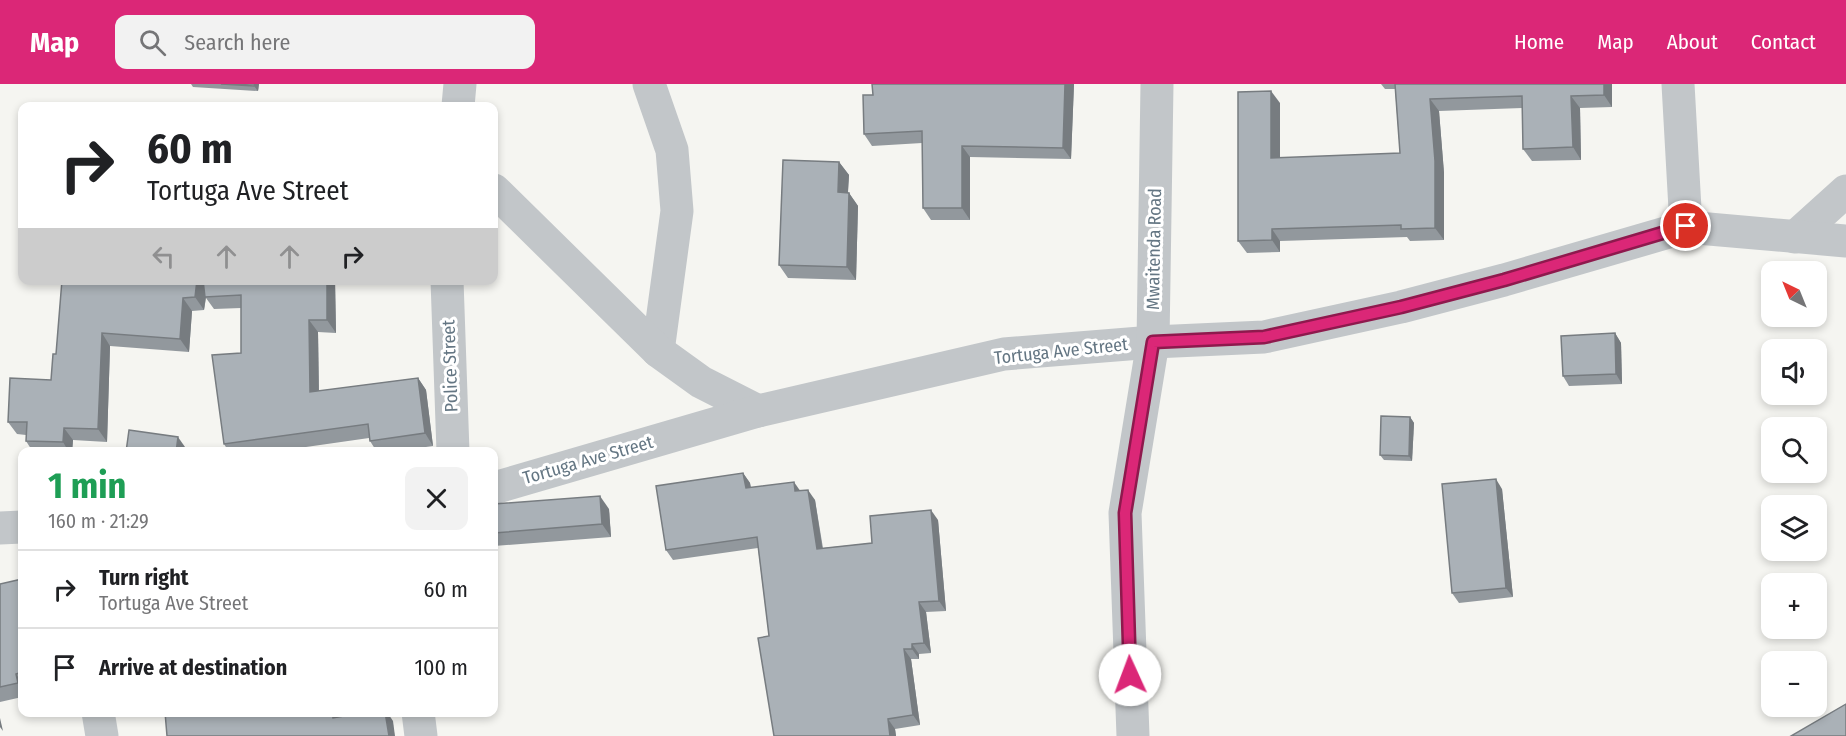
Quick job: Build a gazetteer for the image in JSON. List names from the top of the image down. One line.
{"streets":{"street":["Mwaitenda Road","Tortuga Ave Street","Police Street"]},"crossings":[["Mwaitenda Road","Tortuga Ave Street"]],"north":"top left","page":{"header":"Map","search":"Search here","nav":["Home","Map","About","Contact"],"turn":["60 m","Tortuga Ave Street"],"map_buttons":["+","−"],"heading":["1 min","160 m · 21:29"],"list":[{"name":"Turn right","note":"Tortuga Ave Street","value":"60 m"},{"name":"Arrive at destination","value":"100 m"}]}}
